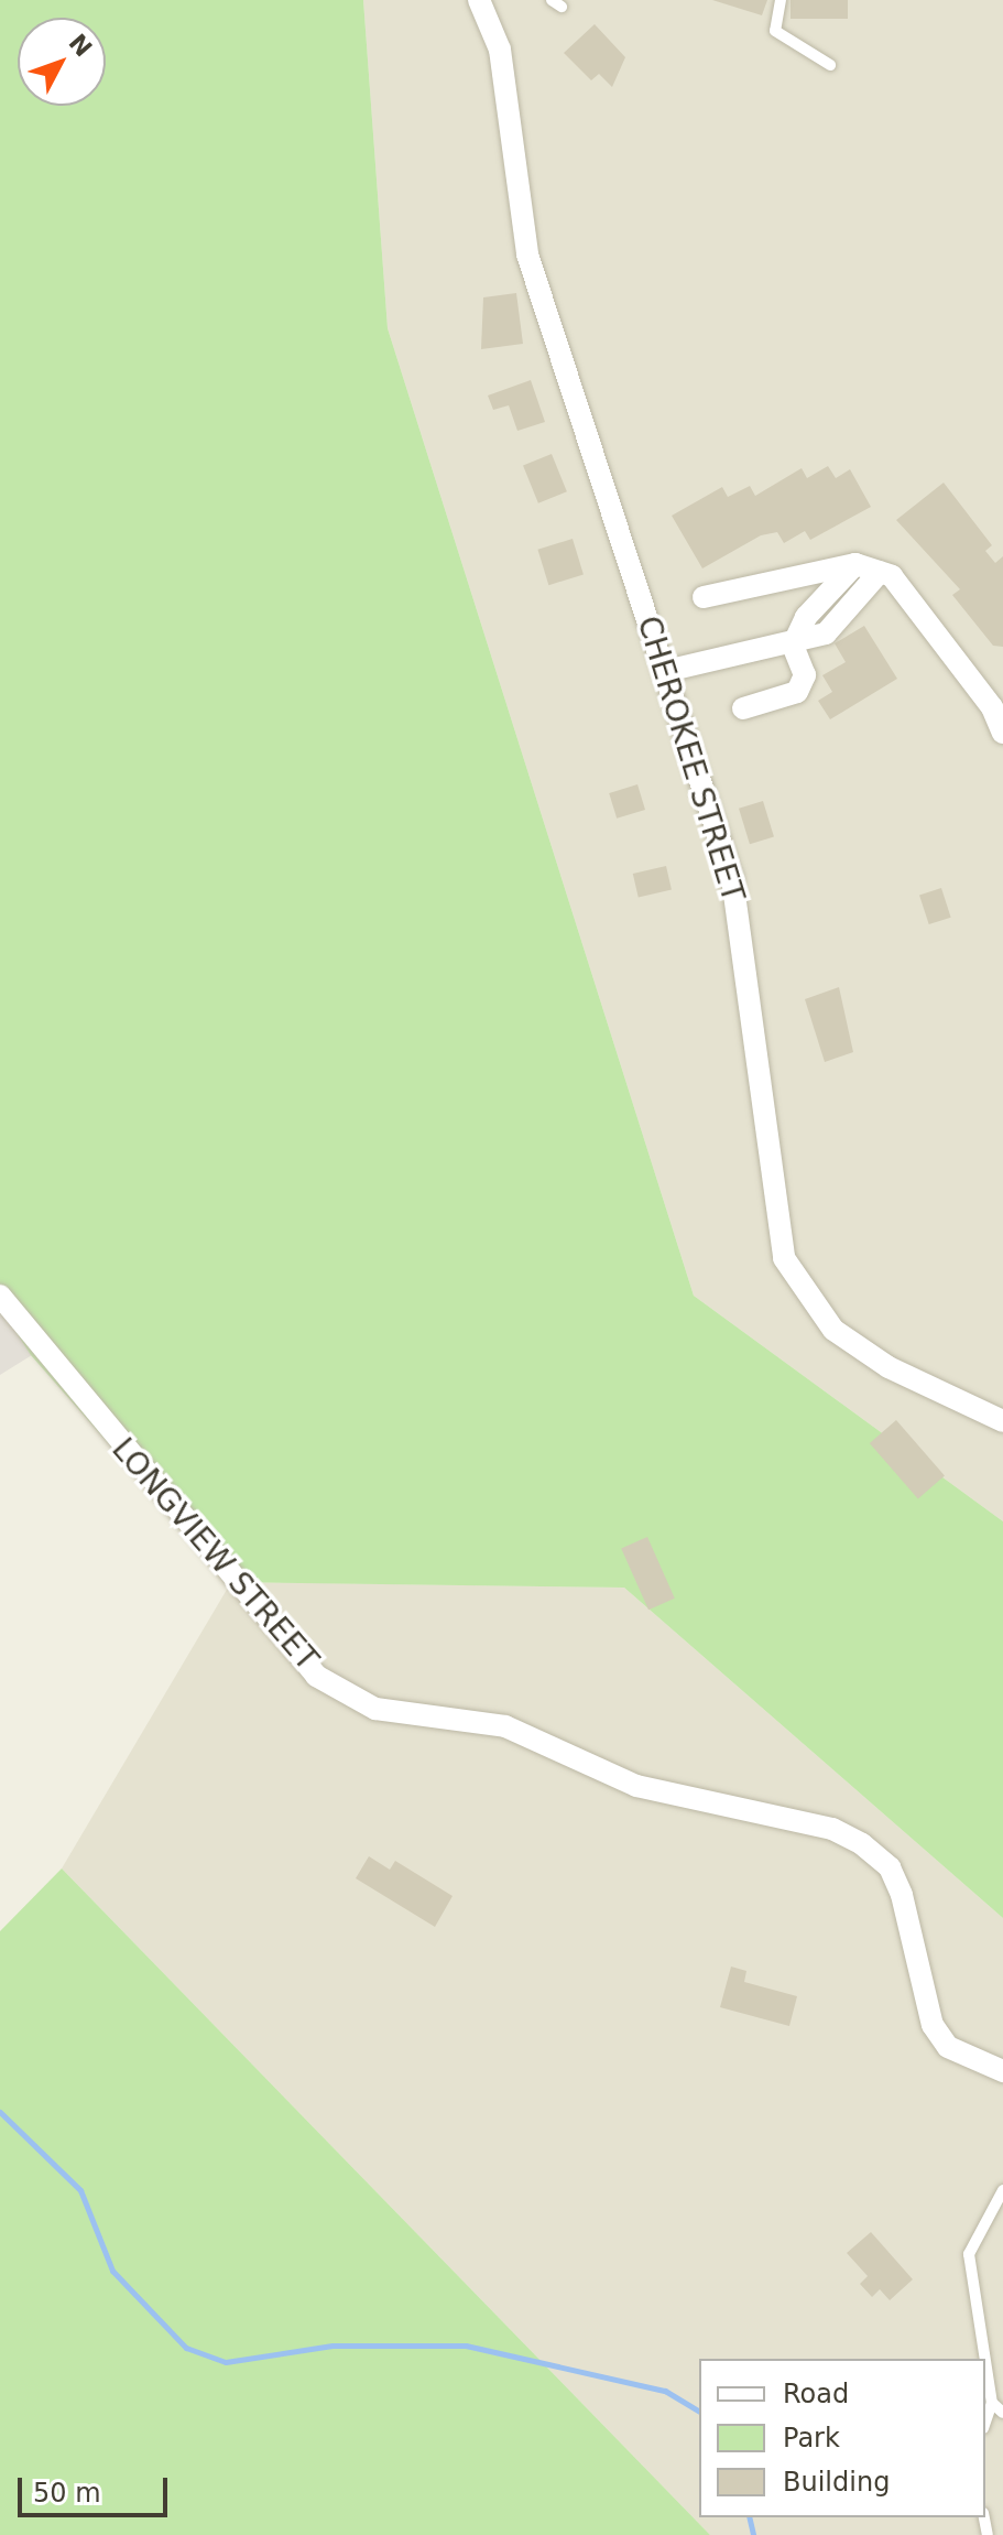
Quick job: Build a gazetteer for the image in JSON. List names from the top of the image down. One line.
{"streets":{"street":["CHEROKEE STREET","LONGVIEW STREET"]},"legend":["Road","Park","Building"],"scale_bar":"50 m","north":"top right"}
